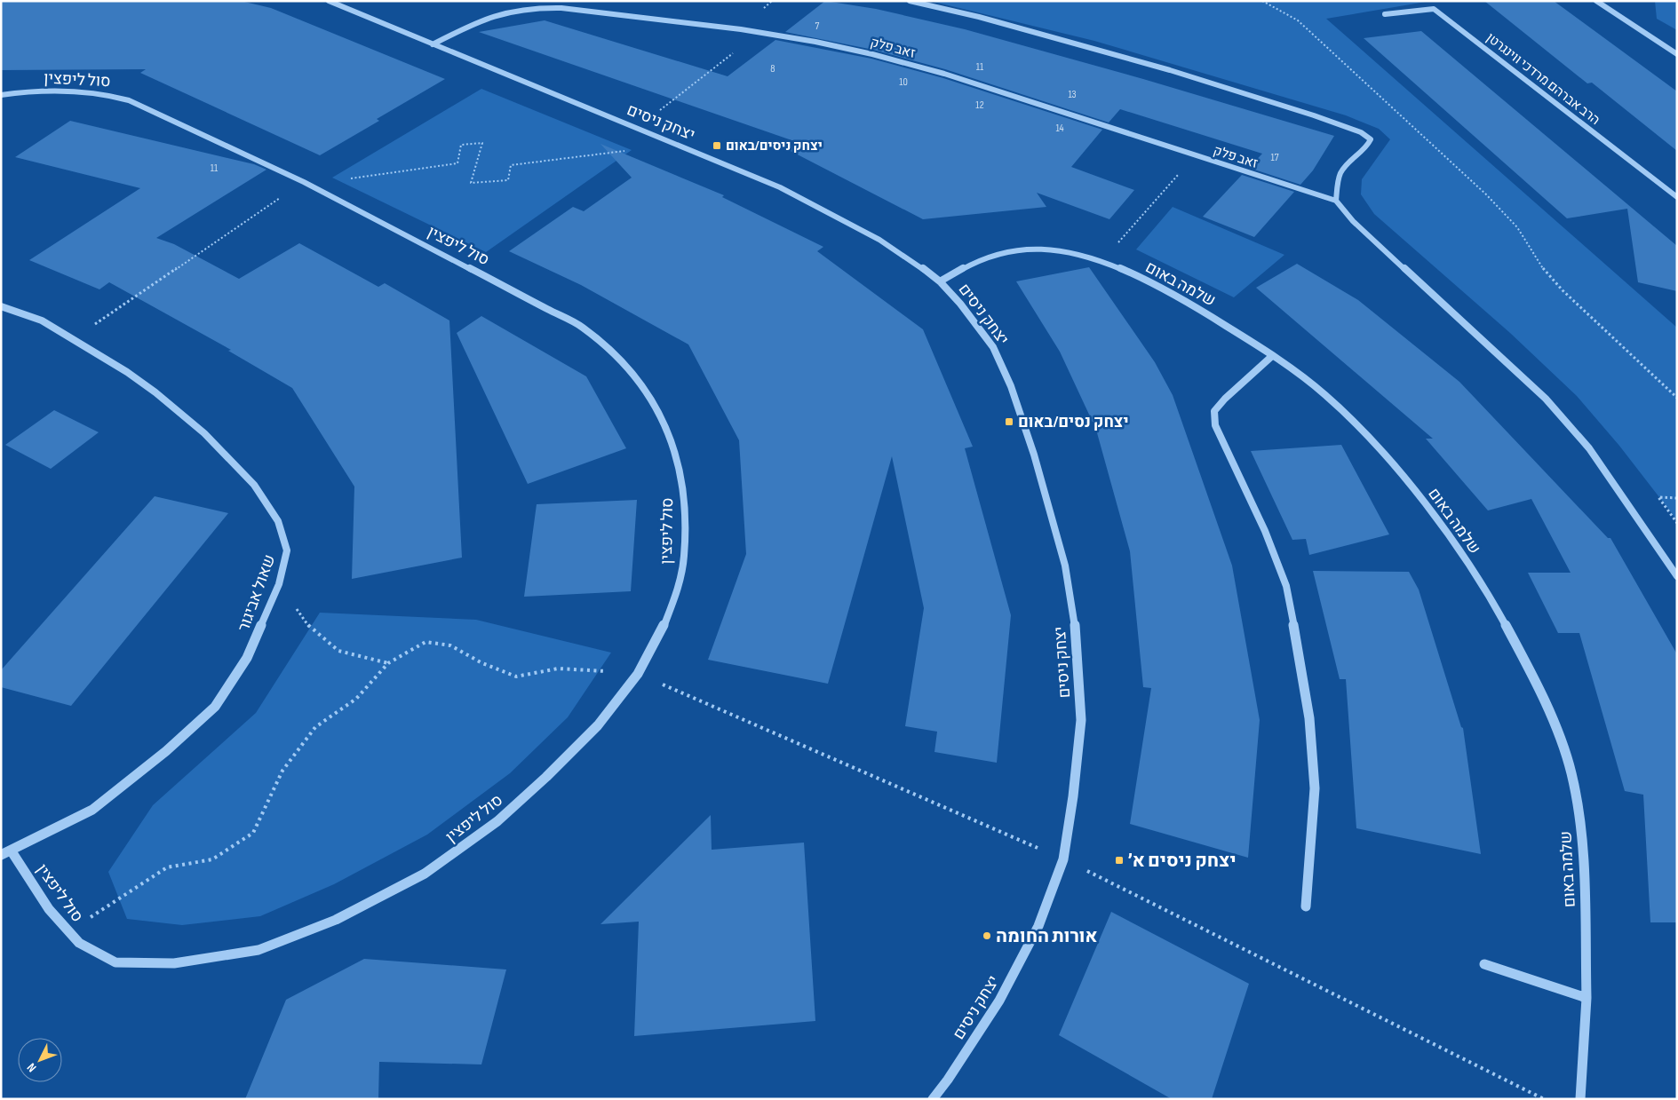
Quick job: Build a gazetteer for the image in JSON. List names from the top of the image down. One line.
{"streets":{"street":["זאב פלק","הרב אברהם מרדכי ווינגרטן","סול ליפצין","יצחק ניסים","שלמה באום","שאול אביגור"]},"crossings":[["זאב פלק","יצחק ניסים"],["סול ליפצין","שאול אביגור"],["יצחק ניסים","שלמה באום"]],"places":{"transit":["יצחק ניסים/באום","יצחק נסים/באום","יצחק ניסים א׳"],"other":["אורות החומה"]},"house_numbers":["7","11","8","10","13","12","14","17","11"],"north":"bottom left"}
